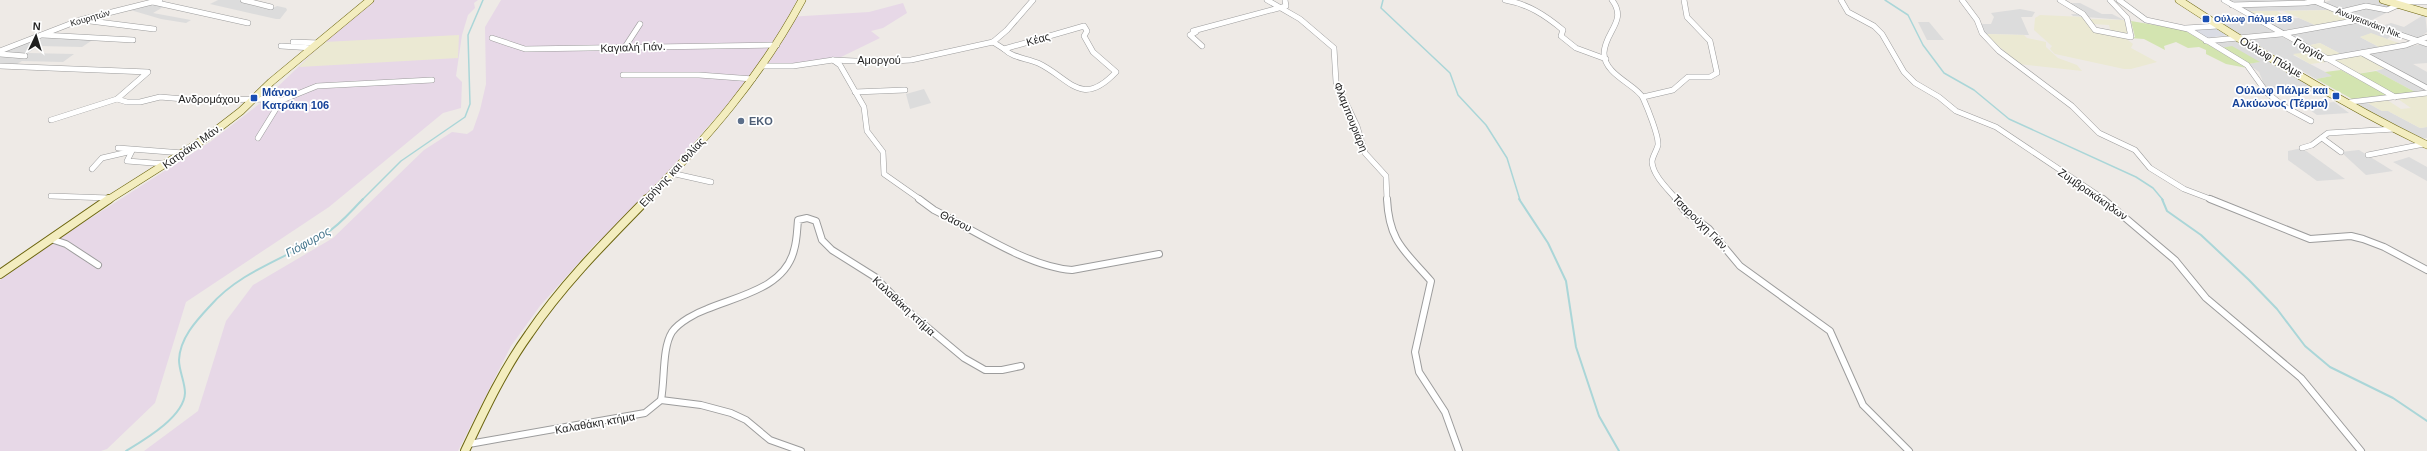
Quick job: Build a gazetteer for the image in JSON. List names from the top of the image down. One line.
{"streets":{"street":["Κουρητών","Ανωγειανάκη Νικ.","Κέας","Καγιαλή Γιάν.","Γοργία","Ούλωφ Πάλμε","Αμοργού","Ανδρομάχου","Φλαμπουριάρη","Κατράκη Μάν.","Ειρήνης και Φιλίας","Ζυμβρακάκηδων","Θάσου","Τσαρούχη Γιάν.","Καλαθάκη κτήμα"]},"crossings":[["Καγιαλή Γιάν.","Ειρήνης και Φιλίας"],["Αμοργού","Ειρήνης και Φιλίας"],["Αμοργού","Θάσου"],["Ανδρομάχου","Κατράκη Μάν."],["Ειρήνης και Φιλίας","Καλαθάκη κτήμα"]],"water":["Γιόφυρος"],"places":{"transit":["Ούλωφ Πάλμε 158","Ούλωφ Πάλμε και Αλκύωνος (Τέρμα)","Μάνου Κατράκη 106"],"other":["EKO"]},"north":"top"}
